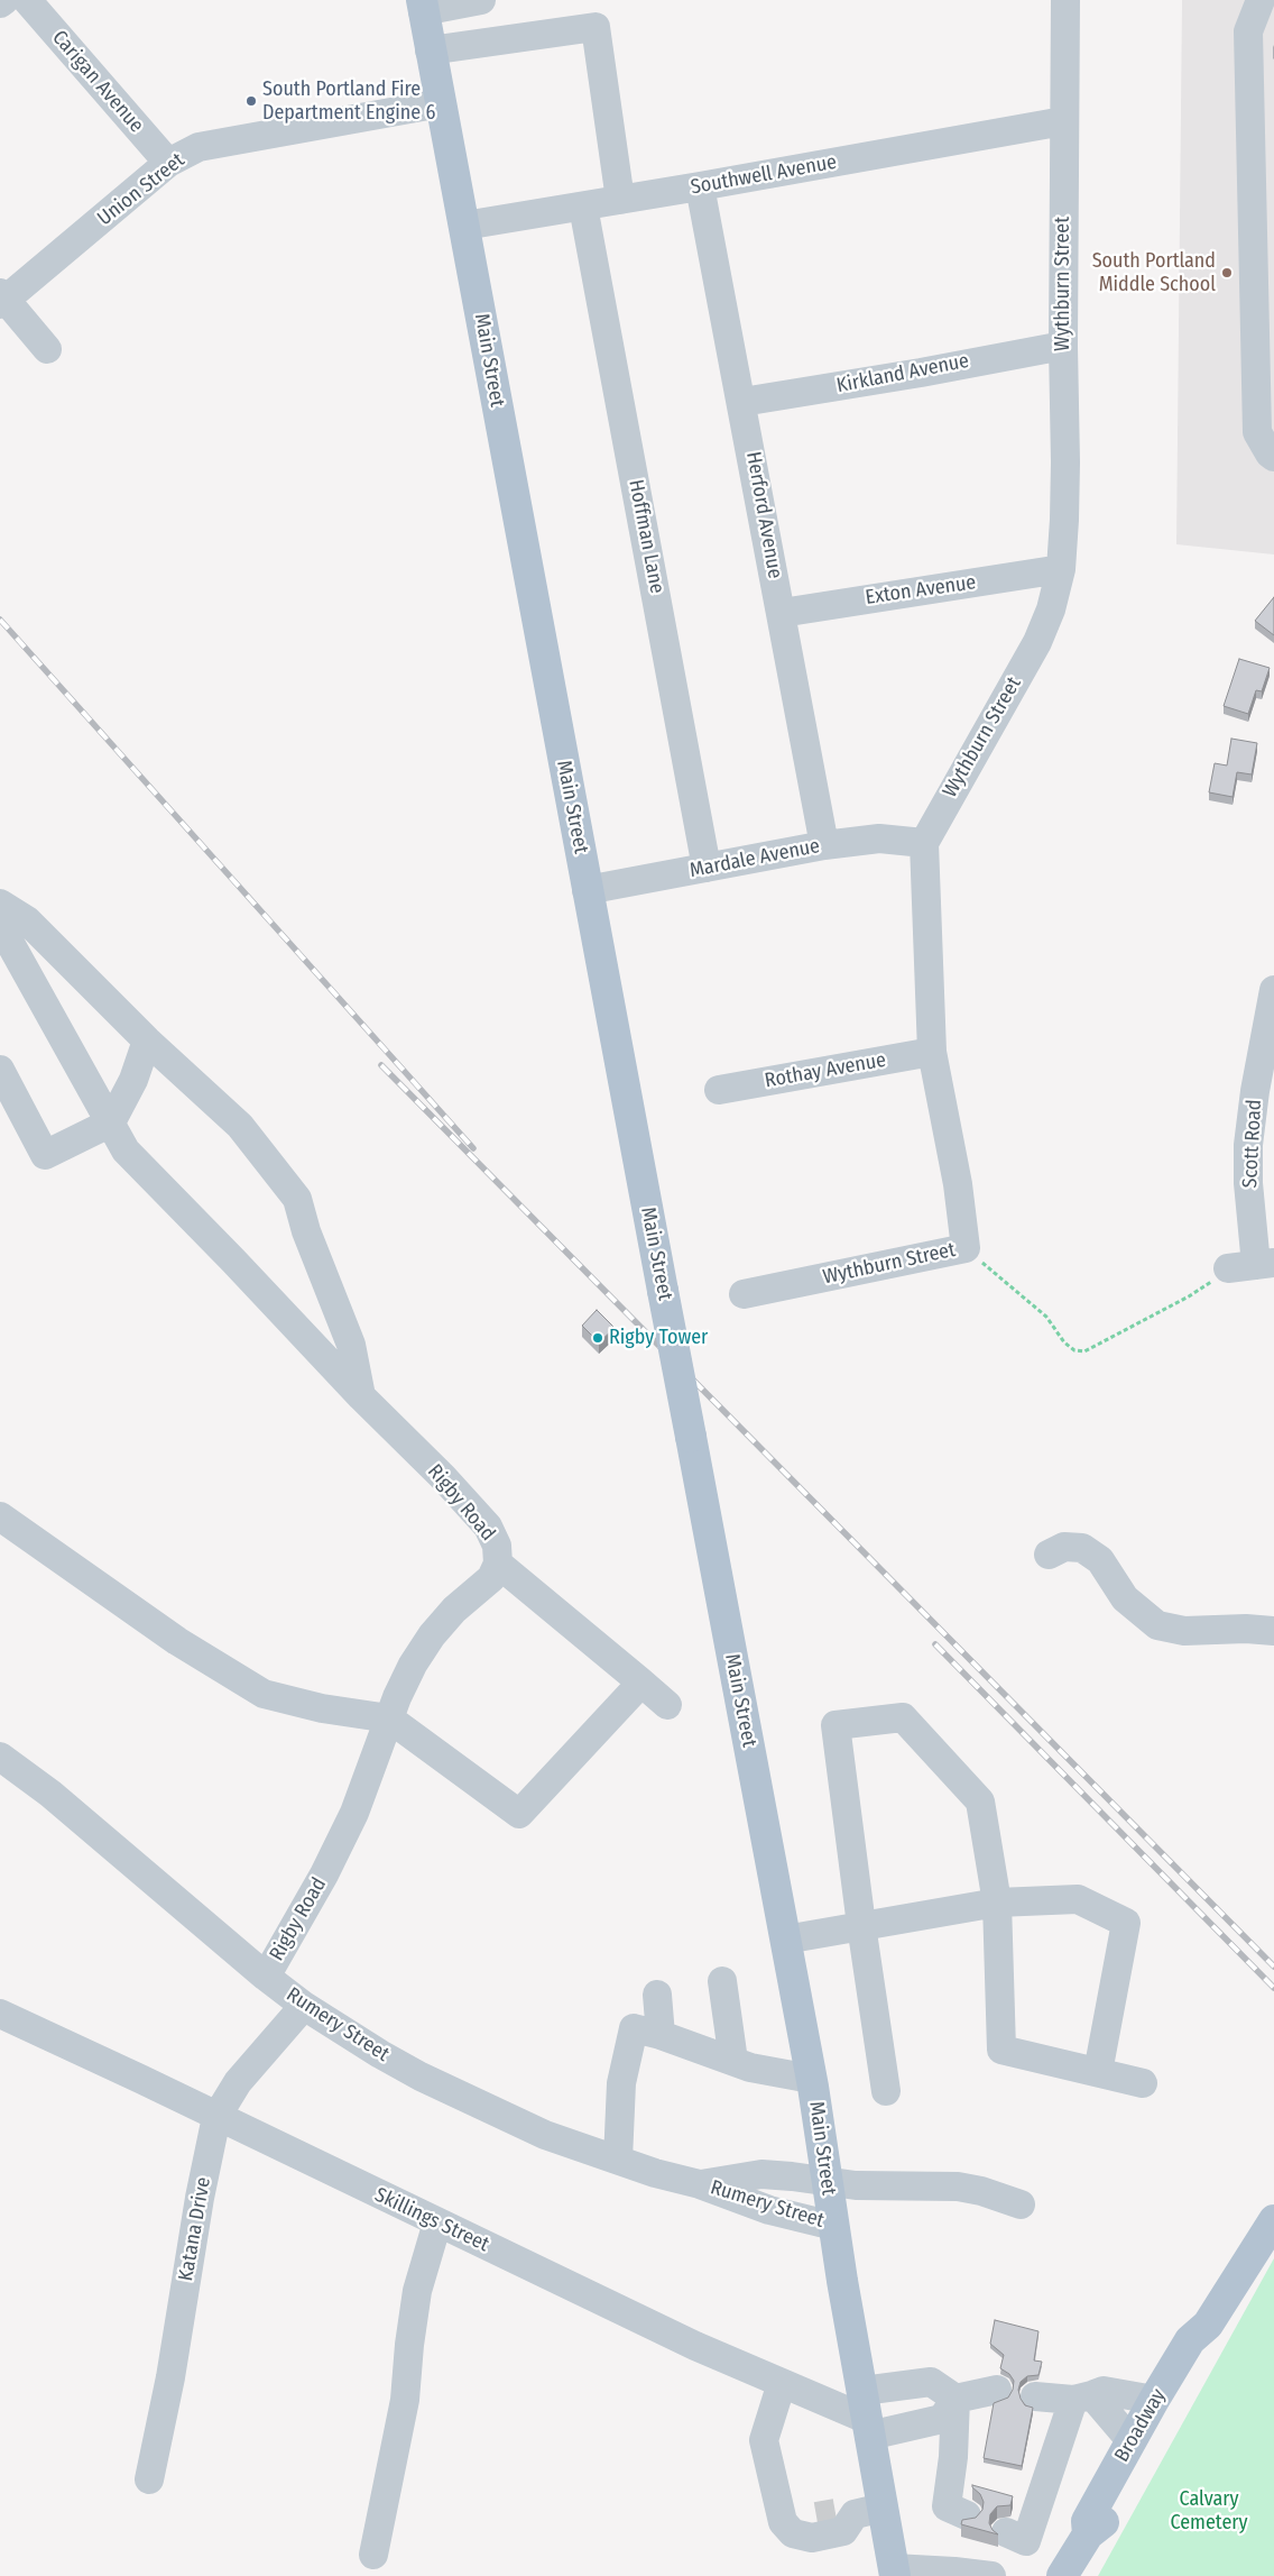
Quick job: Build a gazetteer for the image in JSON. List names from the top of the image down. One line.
{"streets":{"main road":["Main Street","Broadway"],"street":["Carigan Avenue","Southwell Avenue","Union Street","Wythburn Street","Kirkland Avenue","Herford Avenue","Hoffman Lane","Exton Avenue","Mardale Avenue","Rothay Avenue","Scott Road","Rigby Road","Rumery Street","Skillings Street","Katana Drive"]},"crossings":[["Carigan Avenue","Union Street"],["Southwell Avenue","Wythburn Street"],["Southwell Avenue","Main Street"],["Southwell Avenue","Herford Avenue"],["Southwell Avenue","Hoffman Lane"],["Union Street","Main Street"],["Wythburn Street","Kirkland Avenue"],["Wythburn Street","Exton Avenue"],["Wythburn Street","Mardale Avenue"],["Wythburn Street","Rothay Avenue"],["Main Street","Mardale Avenue"],["Main Street","Rumery Street"],["Main Street","Skillings Street"],["Kirkland Avenue","Herford Avenue"],["Herford Avenue","Exton Avenue"],["Herford Avenue","Mardale Avenue"],["Hoffman Lane","Mardale Avenue"],["Rigby Road","Rumery Street"],["Rumery Street","Katana Drive"],["Skillings Street","Katana Drive"]],"parks":["Calvary Cemetery"],"places":["South Portland Fire Department Engine 6","South Portland Middle School","Rigby Tower"]}
